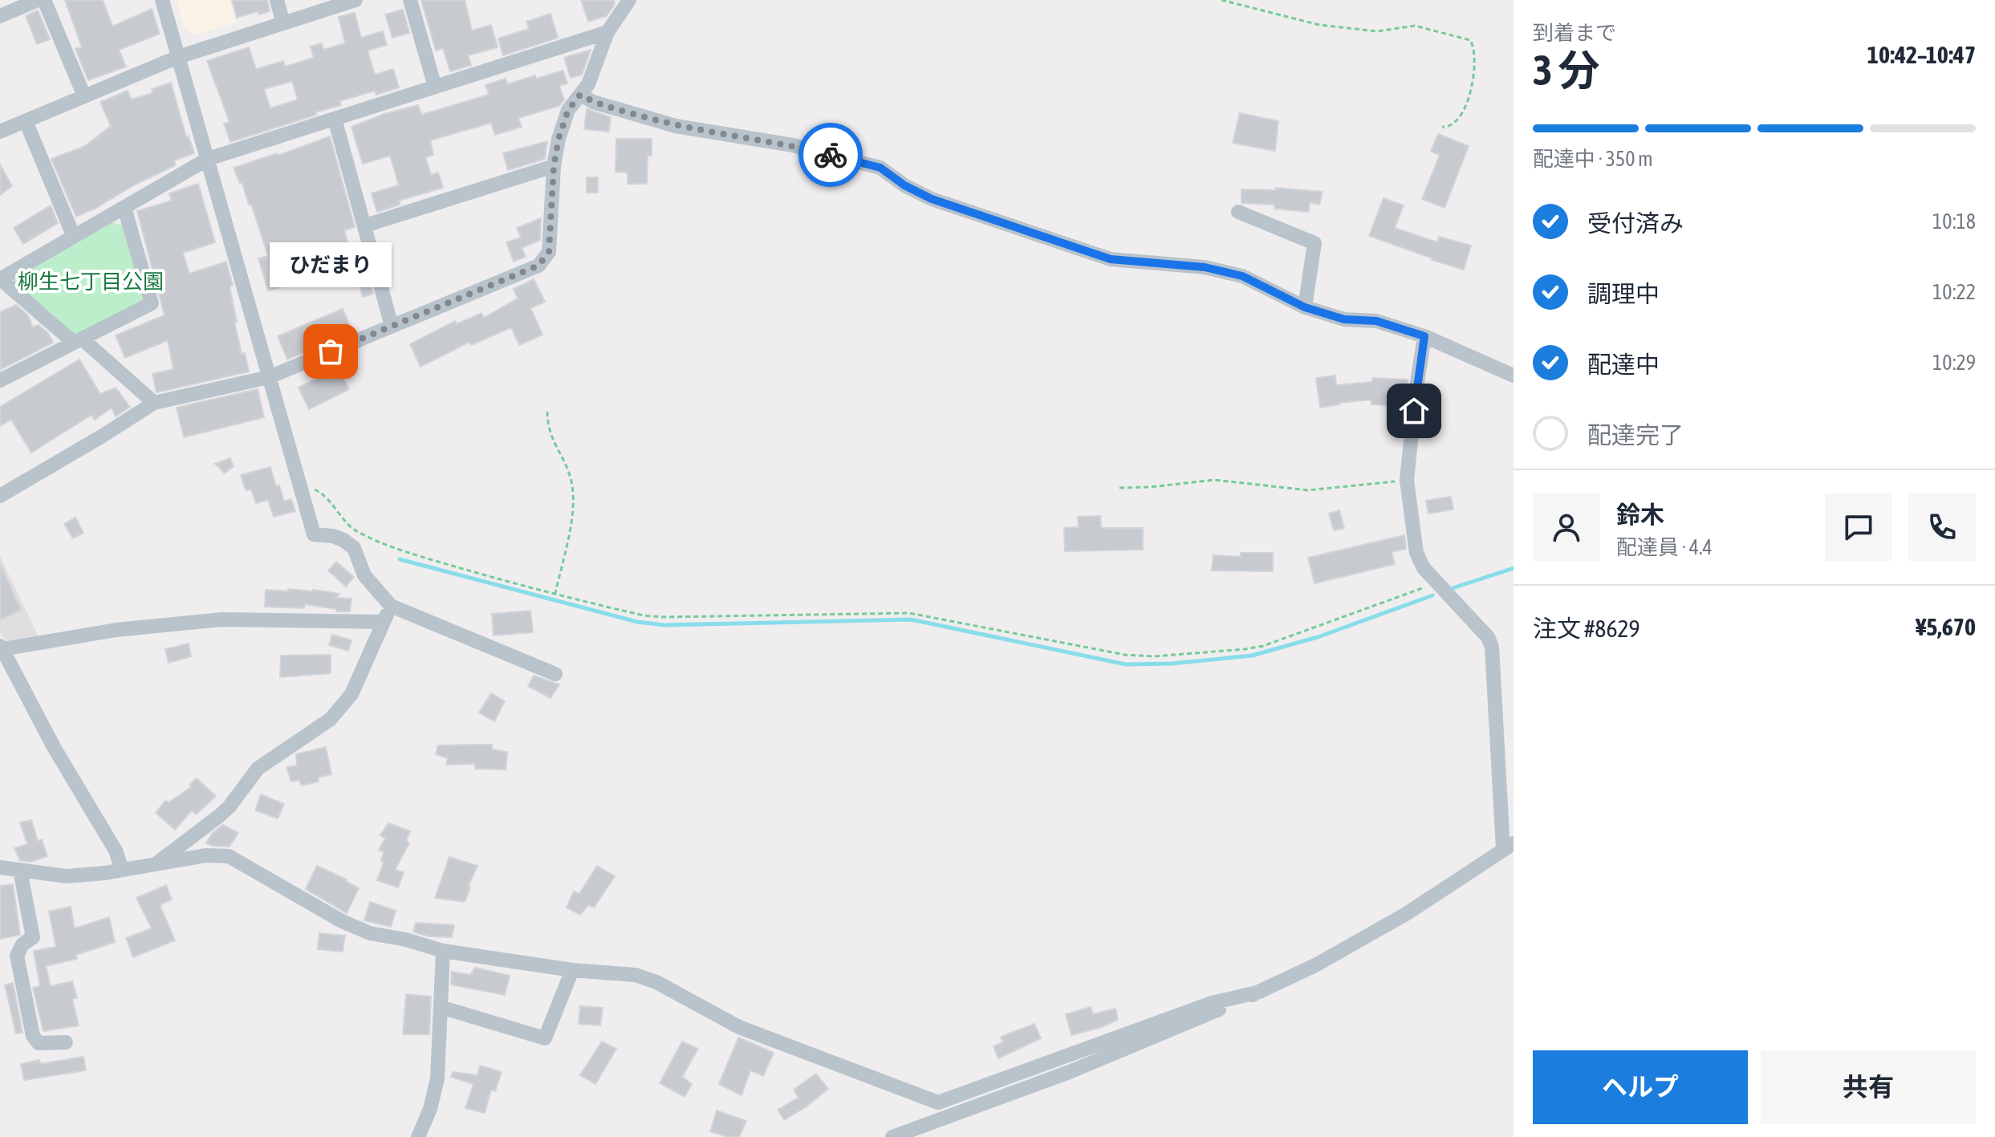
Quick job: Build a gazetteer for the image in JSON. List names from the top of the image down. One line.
{"parks":["柳生七丁目公園"],"places":["ひだまり"],"page":{"heading":["3 分","到着まで","10:42–10:47"],"panel":["鈴木","配達員 · 4.4","注文 #8629","¥5,670"],"bar":"配達中 · 350 m","list":[["受付済み","10:18"],["調理中","10:22"],["配達中","10:29"],"配達完了"],"bubble":"ひだまり","buttons":["ヘルプ","共有"]}}
